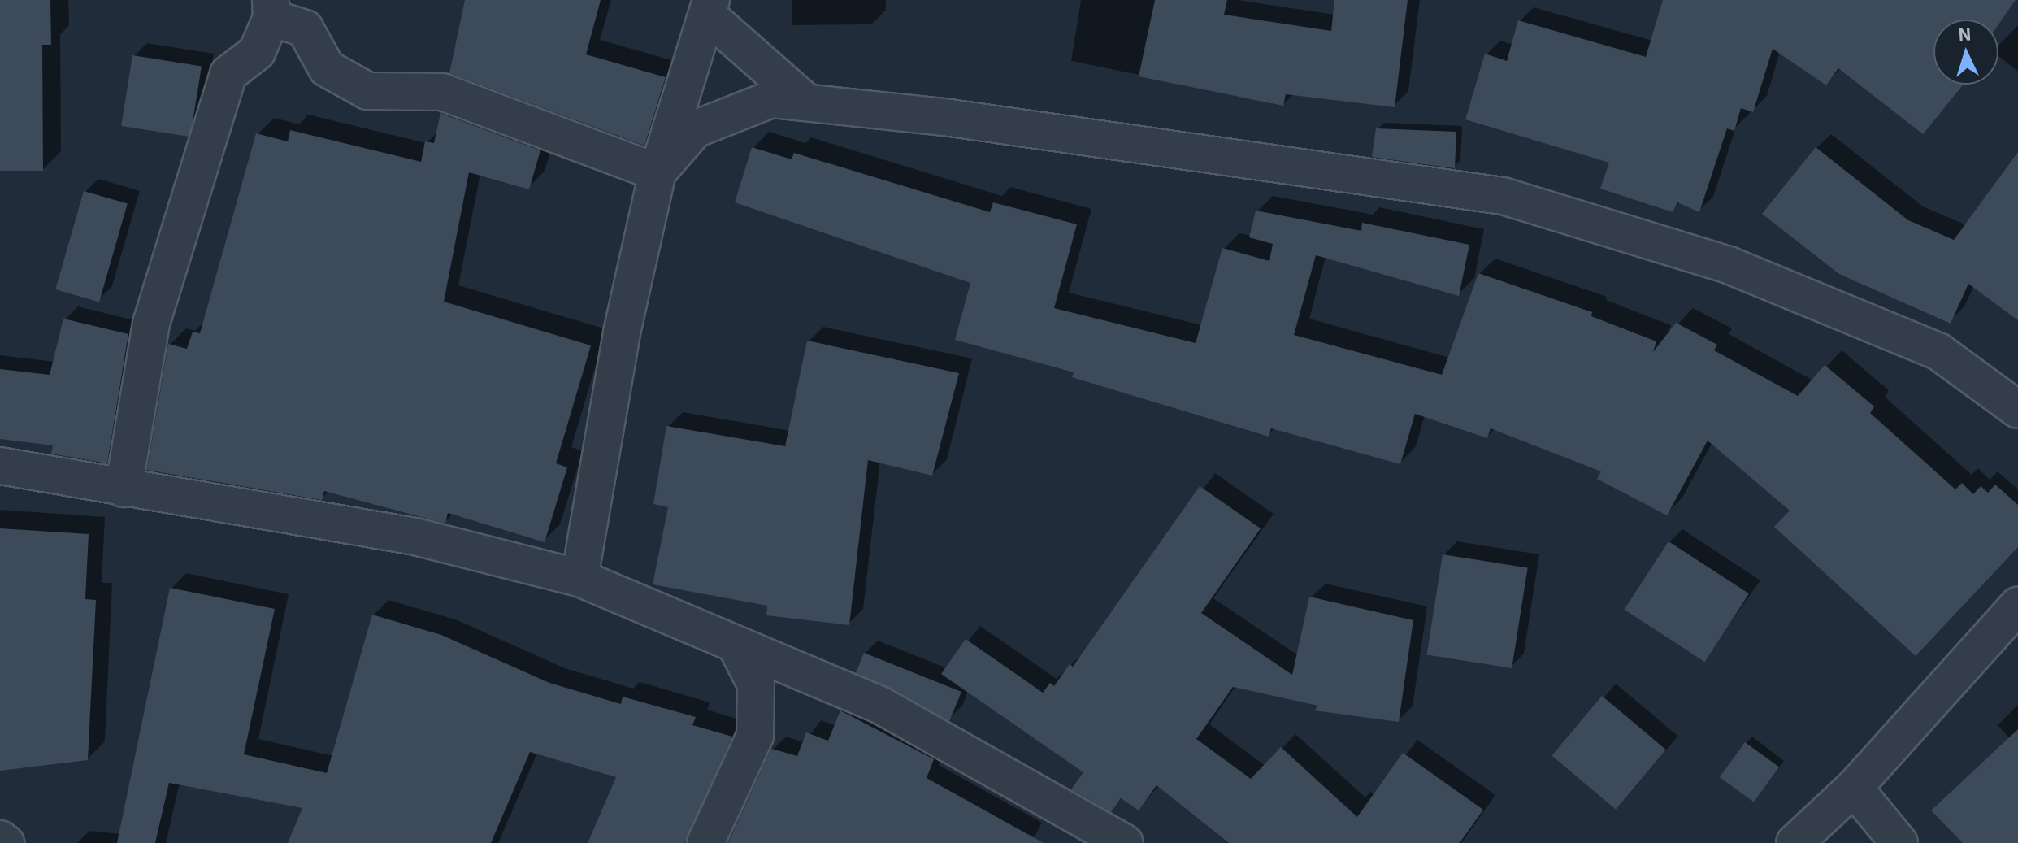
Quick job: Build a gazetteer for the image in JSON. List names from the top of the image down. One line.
{"north":"top"}
